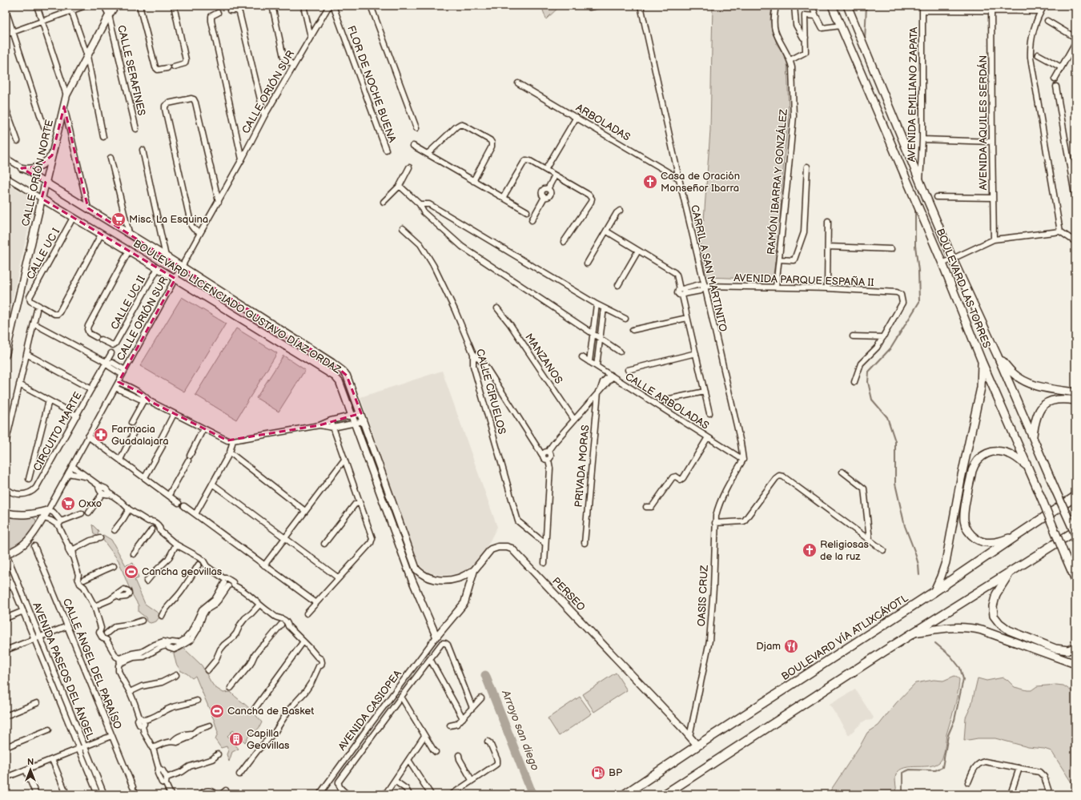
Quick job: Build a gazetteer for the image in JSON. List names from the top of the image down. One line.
{"streets":{"main road":["BOULEVARD LAS TORRES","BOULEVARD VÍA ATLIXCÁYOTL"],"street":["CALLE SERAFINES","FLOR DE NOCHE BUENA","CALLE ORIÓN SUR","AVENIDA EMILIANO ZAPATA","ARBOLADAS","AVENIDA AQUILES SERDÁN","CALLE ORIÓN NORTE","RAMÓN IBARRA Y GONZÁLEZ","CALLE UC I","CARRIL A SAN MARTINITO","AVENIDA PARQUE ESPAÑA II","CALLE UC II","BOULEVARD LICENCIADO GUSTAVO DÍAZ ORDAZ","MANZANOS","CALLE CIRUELOS","CALLE ARBOLADAS","CIRCUITO MARTE","PRIVADA MORAS","PERSEO","OASIS CRUZ","CALLE ÁNGEL DEL PARAÍSO","AVENIDA PASEOS DEL ÁNGEL","AVENIDA CASIOPEA"]},"crossings":[["CALLE SERAFINES","CALLE ORIÓN NORTE"],["CALLE ORIÓN SUR","BOULEVARD LICENCIADO GUSTAVO DÍAZ ORDAZ"],["AVENIDA EMILIANO ZAPATA","BOULEVARD LAS TORRES"],["ARBOLADAS","CARRIL A SAN MARTINITO"],["CALLE ORIÓN NORTE","BOULEVARD LICENCIADO GUSTAVO DÍAZ ORDAZ"],["RAMÓN IBARRA Y GONZÁLEZ","AVENIDA PARQUE ESPAÑA II"],["CALLE UC I","BOULEVARD LICENCIADO GUSTAVO DÍAZ ORDAZ"],["CARRIL A SAN MARTINITO","AVENIDA PARQUE ESPAÑA II"],["CARRIL A SAN MARTINITO","CALLE ARBOLADAS"],["CARRIL A SAN MARTINITO","OASIS CRUZ"],["CALLE UC II","BOULEVARD LICENCIADO GUSTAVO DÍAZ ORDAZ"],["BOULEVARD LICENCIADO GUSTAVO DÍAZ ORDAZ","PERSEO"],["BOULEVARD LICENCIADO GUSTAVO DÍAZ ORDAZ","AVENIDA CASIOPEA"],["CALLE ARBOLADAS","OASIS CRUZ"],["PERSEO","OASIS CRUZ"],["PERSEO","BOULEVARD VÍA ATLIXCÁYOTL"],["PERSEO","AVENIDA CASIOPEA"]],"water":["Arroyo san diego"],"places":{"church":["Casa de Oración Monseñor Ibarra","Religiosas de la ruz"],"supermarket":["Misc. La Esquina","Oxxo"],"pharmacy":["Farmacia Guadalajara"],"sports":["Cancha geovillas","Cancha de Basket"],"restaurant":["Djam"],"building":["Capilla Geovillas"],"fuel station":["BP"]},"north":"top"}
